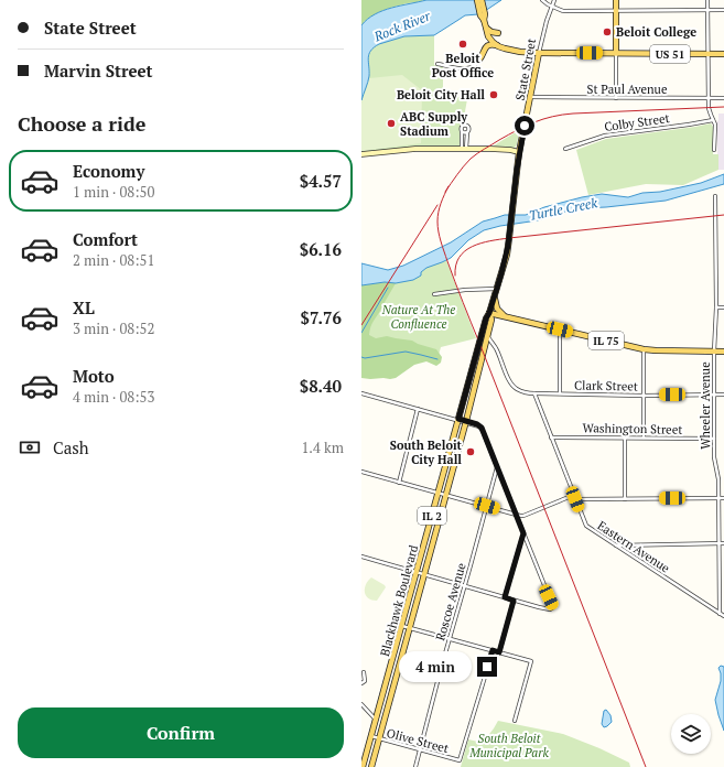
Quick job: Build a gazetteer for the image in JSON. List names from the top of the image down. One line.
{"streets":{"main road":["US 51","State Street","IL 75","IL 2","Blackhawk Boulevard"],"street":["St Paul Avenue","Colby Street","Clark Street","Wheeler Avenue","Washington Street","Eastern Avenue","Roscoe Avenue","Olive Street"]},"crossings":[["State Street","St Paul Avenue"],["State Street","Blackhawk Boulevard"],["IL 75","Wheeler Avenue"],["IL 75","Blackhawk Boulevard"],["Clark Street","Wheeler Avenue"],["Clark Street","Eastern Avenue"],["Clark Street","Blackhawk Boulevard"],["Wheeler Avenue","Washington Street"],["Wheeler Avenue","Eastern Avenue"],["Washington Street","Eastern Avenue"],["Blackhawk Boulevard","Olive Street"],["Roscoe Avenue","Olive Street"]],"water":["Rock River","Turtle Creek"],"parks":["Nature At The Confluence","South Beloit Municipal Park"],"places":["Beloit College","Beloit Post Office","Beloit City Hall","ABC Supply Stadium","South Beloit City Hall"],"page":{"banner":["State Street","Marvin Street"],"heading":"Choose a ride","list":[{"name":"Economy","note":"1 min · 08:50","value":"$4.57"},{"name":"Comfort","note":"2 min · 08:51","value":"$6.16"},{"name":"XL","note":"3 min · 08:52","value":"$7.76"},{"name":"Moto","note":"4 min · 08:53","value":"$8.40"}],"pay":["Cash","1.4 km"],"bubble":"4 min","buttons":"Confirm"}}
